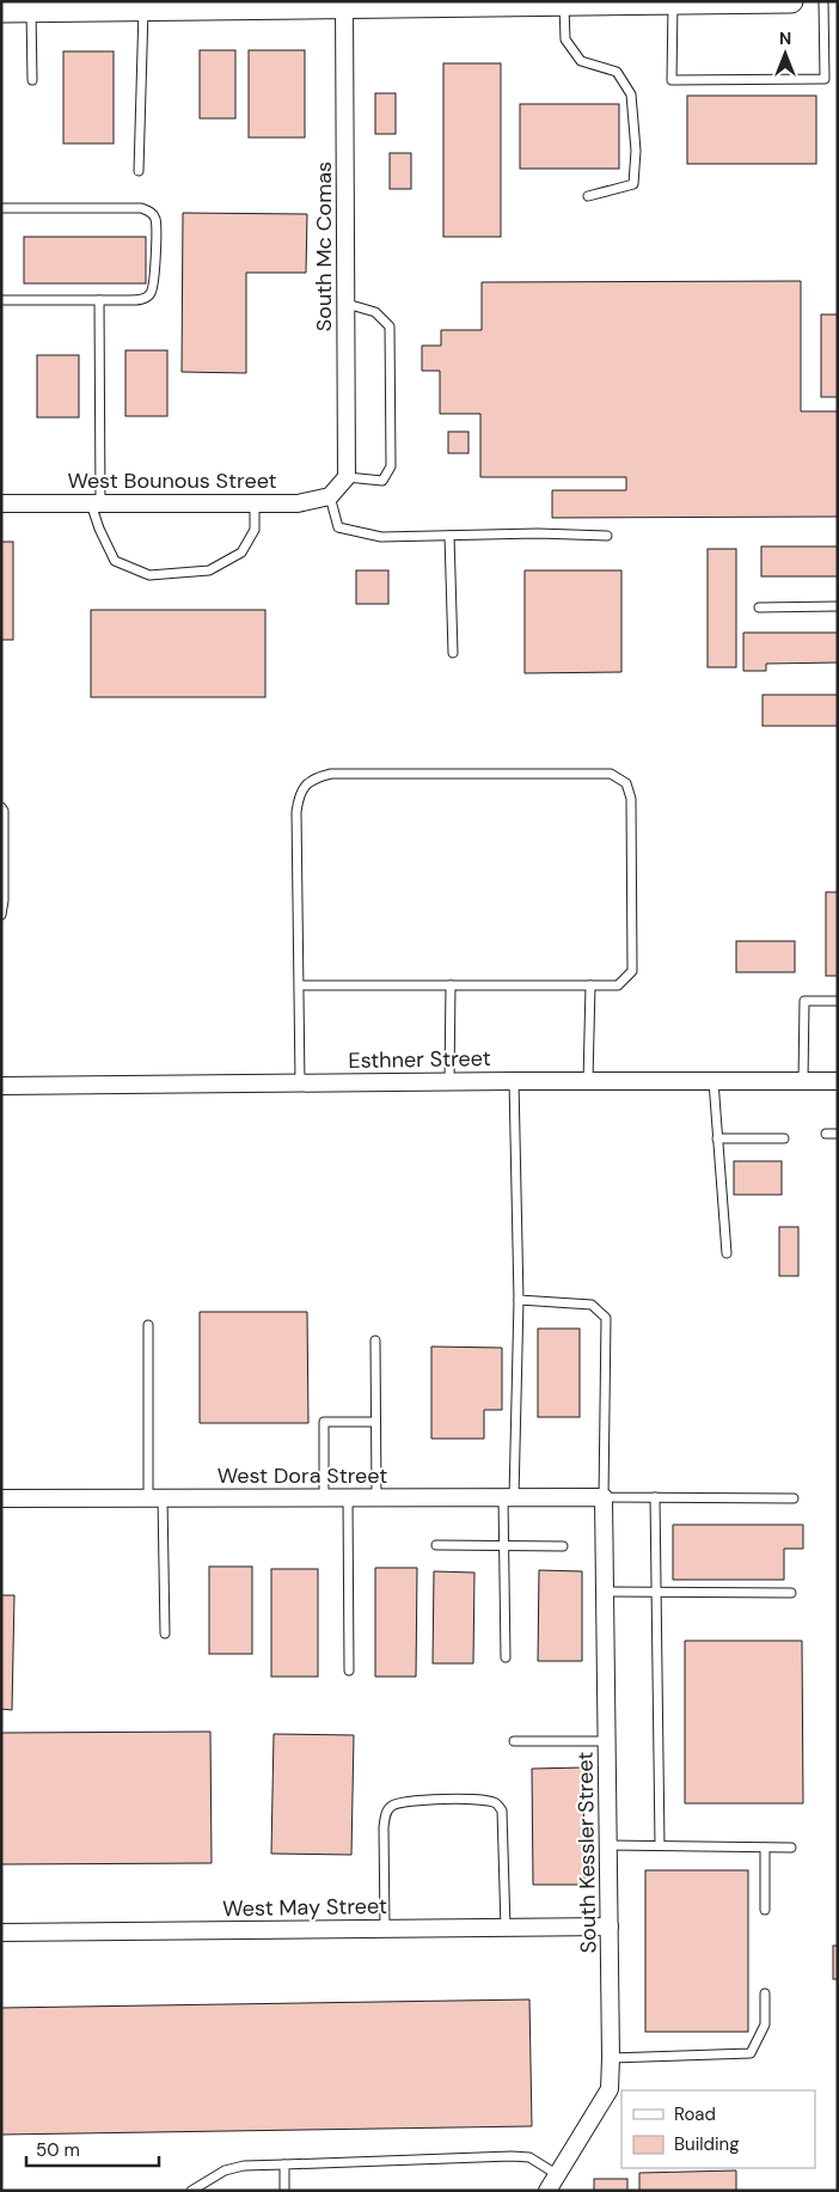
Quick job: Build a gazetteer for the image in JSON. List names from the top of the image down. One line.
{"streets":{"street":["South Mc Comas","West Bounous Street","Esthner Street","West Dora Street","South Kessler Street","West May Street"]},"crossings":[["South Mc Comas","West Bounous Street"],["West Dora Street","South Kessler Street"],["South Kessler Street","West May Street"]],"legend":["Road","Building"],"scale_bar":"50 m","north":"top"}
